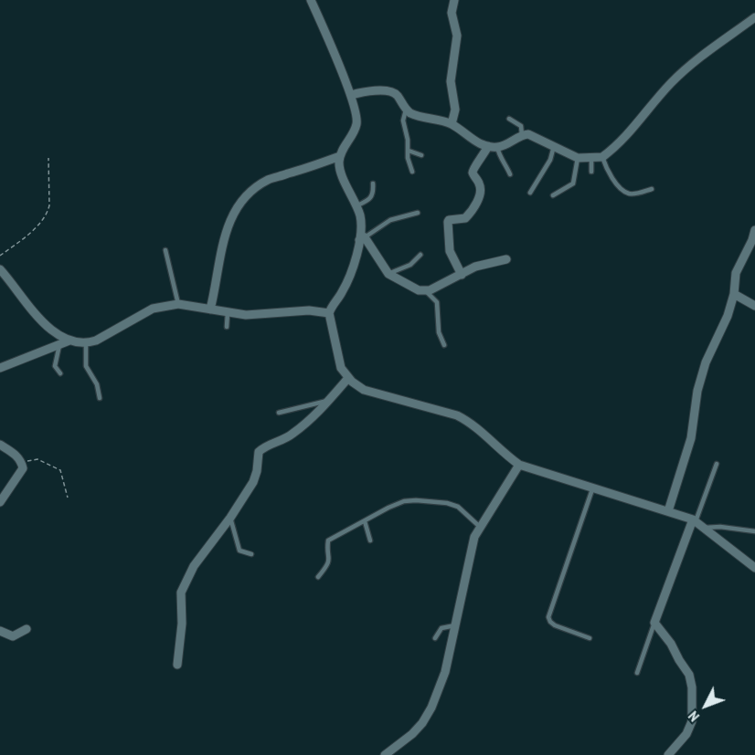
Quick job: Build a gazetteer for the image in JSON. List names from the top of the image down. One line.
{"north":"bottom left"}
